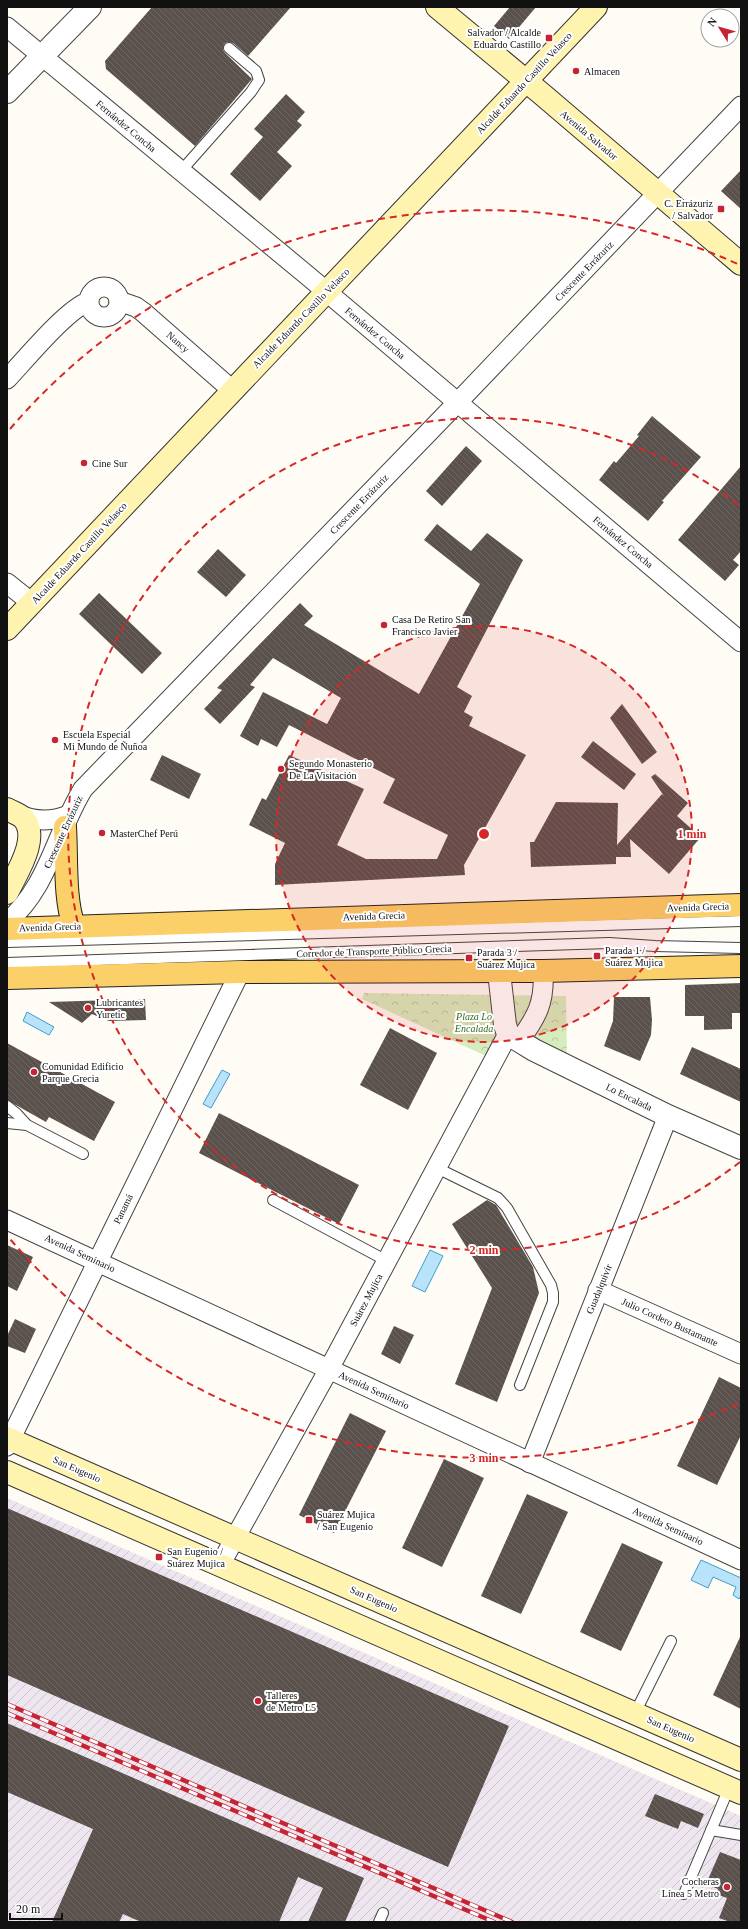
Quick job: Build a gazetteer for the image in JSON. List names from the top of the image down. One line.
{"streets":{"main road":["Alcalde Eduardo Castillo Velasco","Avenida Salvador","Avenida Grecia","San Eugenio"],"street":["Fernández Concha","Crescente Errázuriz","Nancy","Lo Encalada","Panamá","Avenida Seminario","Guadalquivir","Suárez Mujica","Julio Cordero Bustamante"],"lane":["Corredor de Transporte Público Grecia"]},"crossings":[["Alcalde Eduardo Castillo Velasco","Fernández Concha"],["Alcalde Eduardo Castillo Velasco","Avenida Salvador"],["Alcalde Eduardo Castillo Velasco","Nancy"],["Fernández Concha","Crescente Errázuriz"],["Avenida Salvador","Crescente Errázuriz"],["Lo Encalada","Guadalquivir"],["Lo Encalada","Suárez Mujica"],["Panamá","Avenida Seminario"],["Panamá","San Eugenio"],["Avenida Seminario","Guadalquivir"],["Avenida Seminario","Suárez Mujica"],["Guadalquivir","Julio Cordero Bustamante"],["Suárez Mujica","San Eugenio"]],"parks":["Plaza Lo Encalada"],"places":{"transit":["Salvador / Alcalde Eduardo Castillo","C. Errázuriz / Salvador","Parada 1 / Suárez Mujica","Parada 3 / Suárez Mujica","Suárez Mujica / San Eugenio","San Eugenio / Suárez Mujica"],"other":["Almacen","Cine Sur","Casa De Retiro San Francisco Javier","Escuela Especial Mi Mundo de Ñuñoa","Segundo Monasterio De La Visitación","MasterChef Perú","Lubricantes Yuretic","Comunidad Edificio Parque Grecia","Talleres de Metro L5","Cocheras Línea 5 Metro"]},"scale_bar":"20 m","north":"top left","rings":["1 min","2 min","3 min"]}
